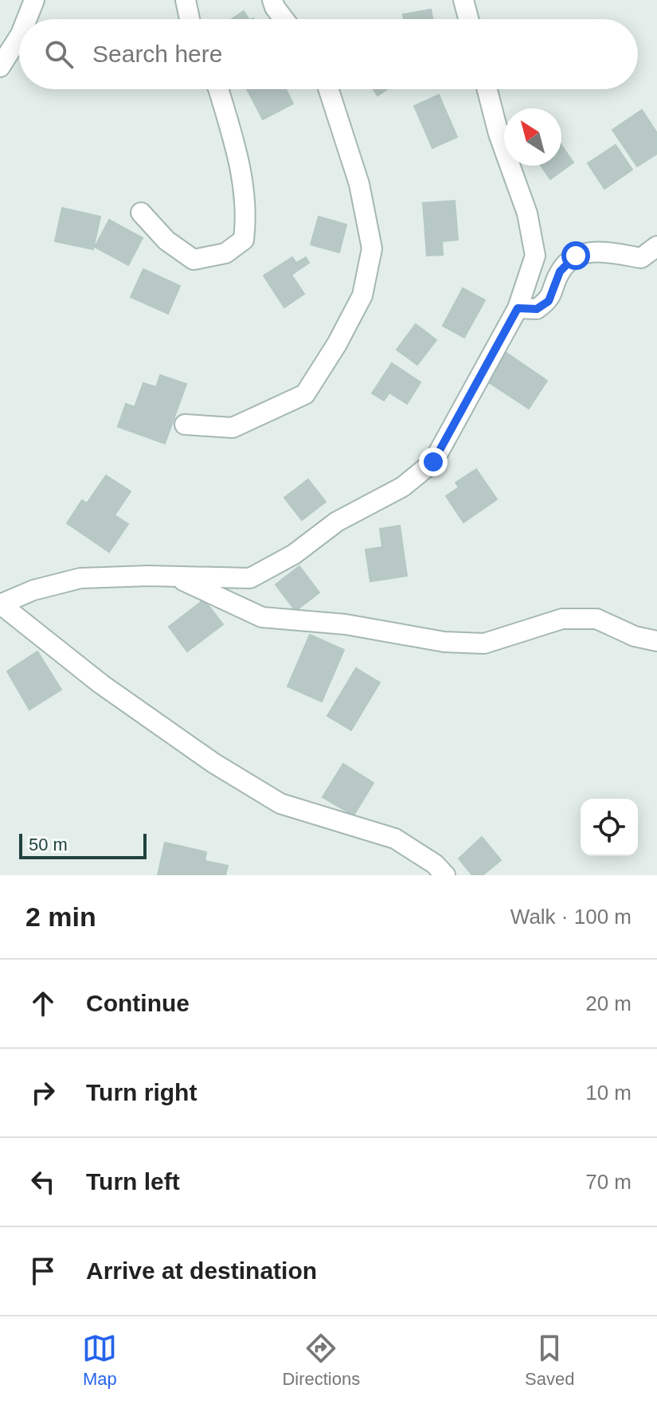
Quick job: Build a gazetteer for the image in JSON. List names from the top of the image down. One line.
{"scale_bar":"50 m","north":"top left","page":{"search":"Search here","scale":"50 m","heading":["2 min","Walk · 100 m"],"list":[["Continue","20 m"],["Turn right","10 m"],["Turn left","70 m"],"Arrive at destination"],"nav":["Map","Directions","Saved"]}}
